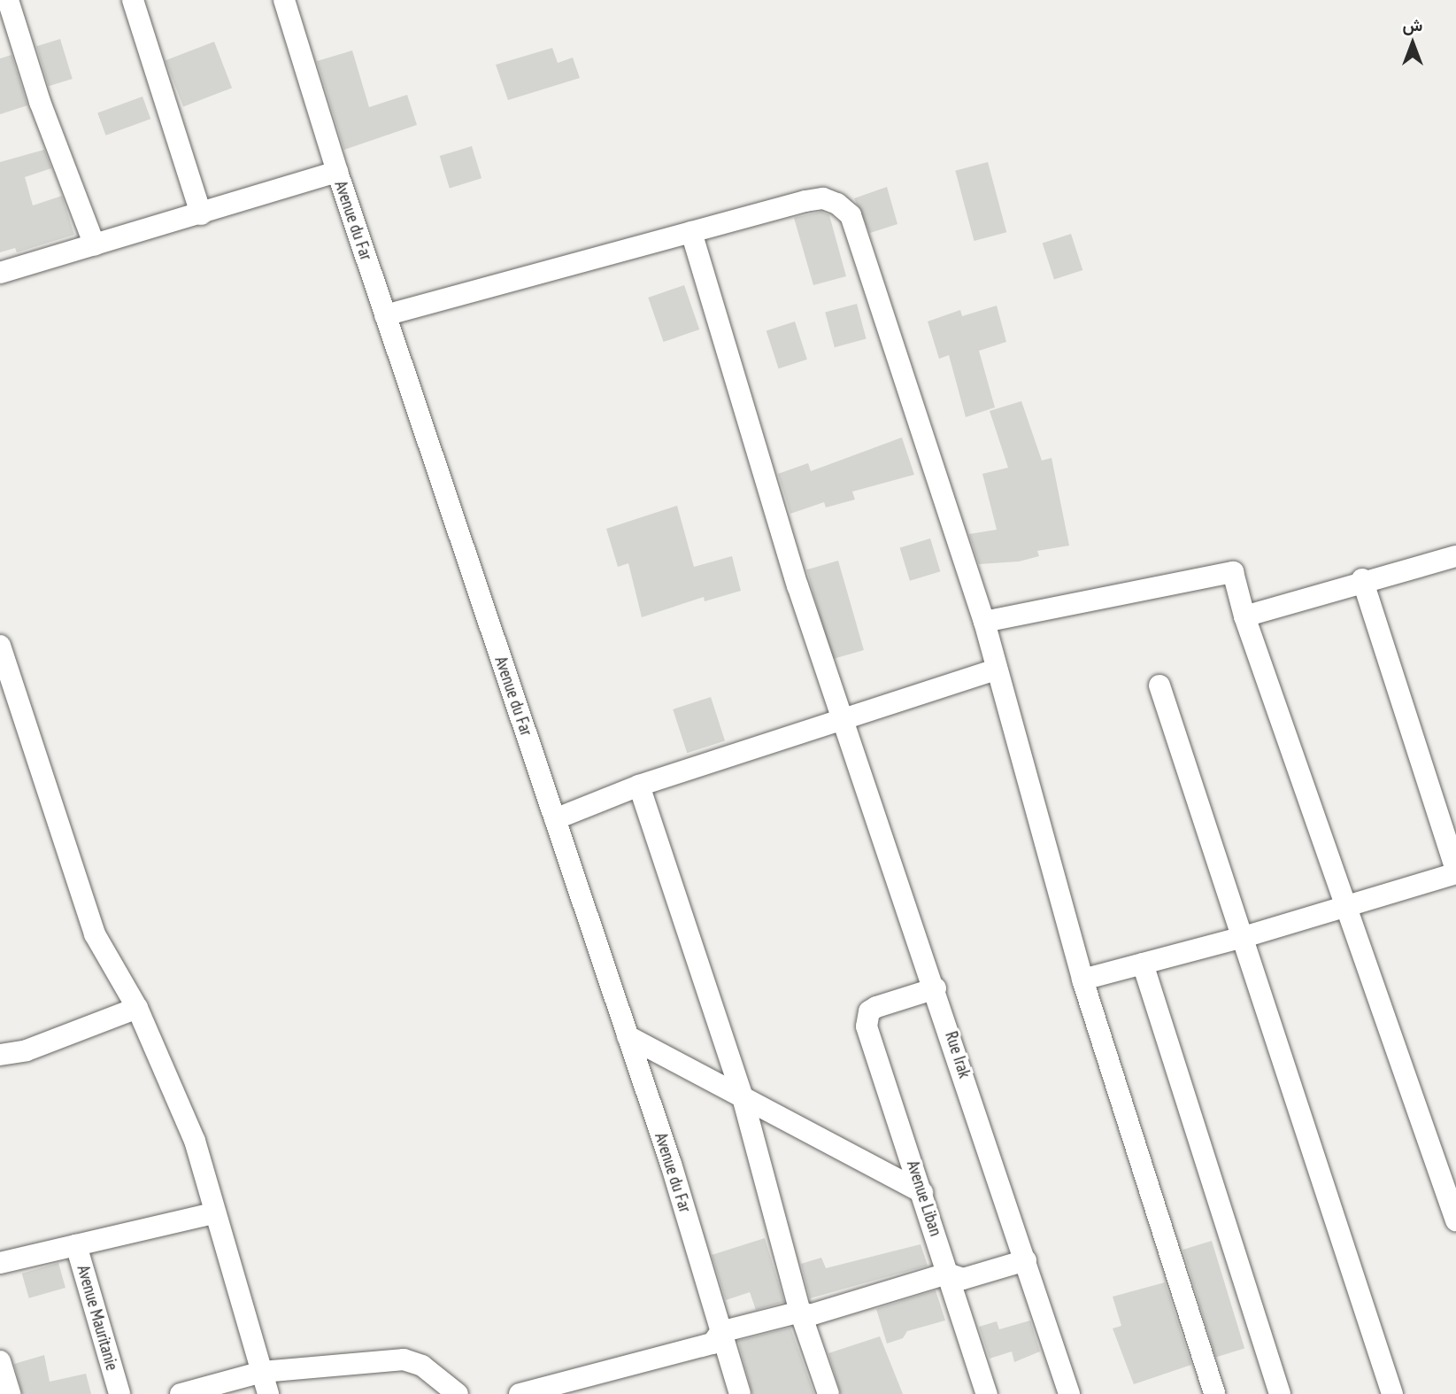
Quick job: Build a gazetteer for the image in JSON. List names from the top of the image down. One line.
{"streets":{"street":["Avenue du Far","Rue Irak","Avenue Liban","Avenue Mauritanie"]},"crossings":[["Rue Irak","Avenue Liban"]],"north":"top"}
